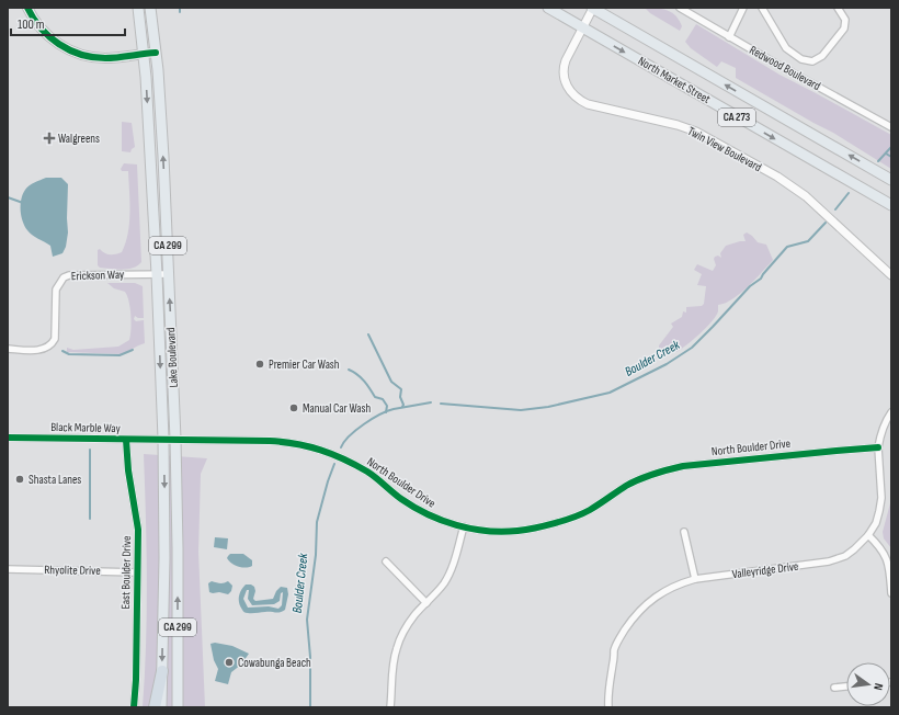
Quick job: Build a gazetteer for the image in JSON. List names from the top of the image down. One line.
{"streets":{"main road":["North Market Street","CA 273","CA 299","Lake Boulevard"],"street":["Redwood Boulevard","Twin View Boulevard","Erickson Way","Black Marble Way","North Boulder Drive","Rhyolite Drive","Valleyridge Drive","East Boulder Drive"]},"crossings":[["North Market Street","Twin View Boulevard"],["Erickson Way","Lake Boulevard"],["Lake Boulevard","Black Marble Way"],["Lake Boulevard","North Boulder Drive"],["Black Marble Way","North Boulder Drive"],["Black Marble Way","East Boulder Drive"],["North Boulder Drive","Valleyridge Drive"],["Rhyolite Drive","East Boulder Drive"]],"water":["Boulder Creek"],"places":{"health":["Walgreens"],"other":["Premier Car Wash","Manual Car Wash","Shasta Lanes","Cowabunga Beach"]},"scale_bar":"100 m","north":"right"}
